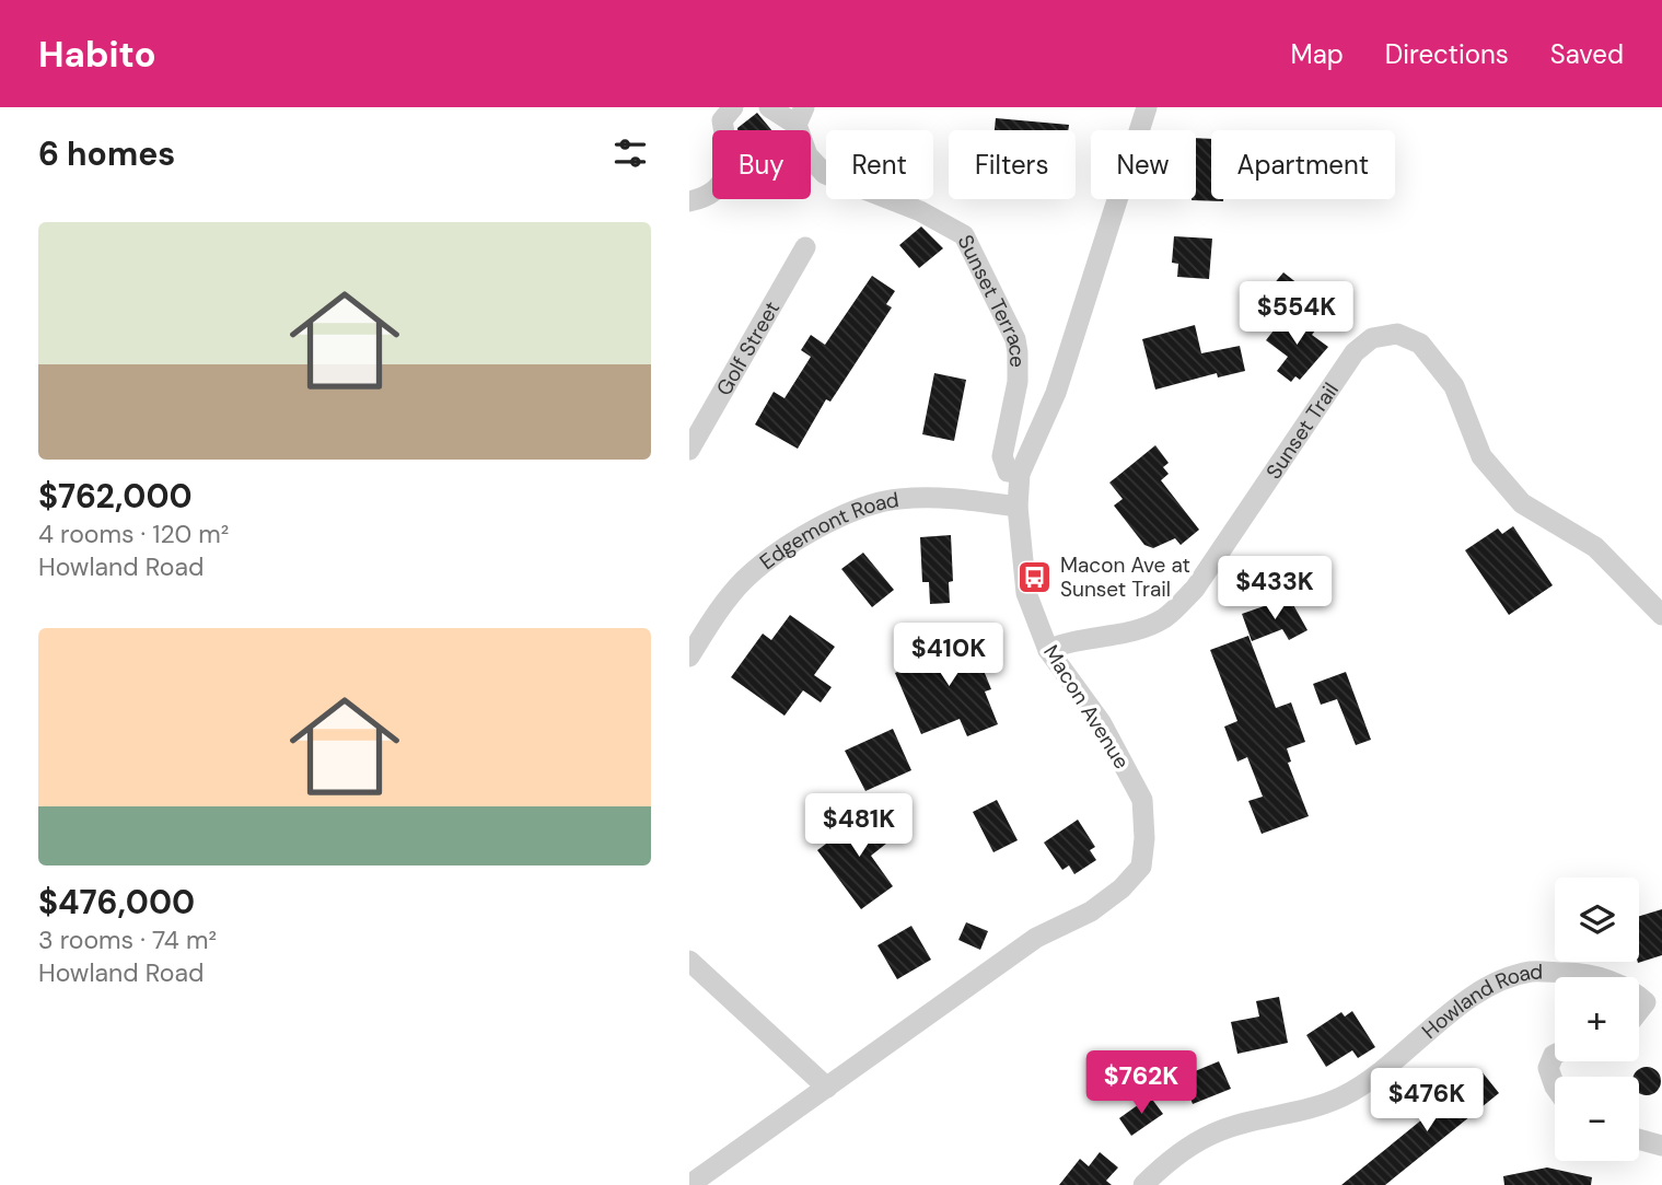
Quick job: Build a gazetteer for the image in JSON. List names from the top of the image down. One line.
{"streets":{"street":["Sunset Terrace","Golf Street","Sunset Trail","Edgemont Road","Macon Avenue","Howland Road"]},"crossings":[["Sunset Terrace","Macon Avenue"],["Sunset Trail","Macon Avenue"],["Edgemont Road","Macon Avenue"]],"places":{"bus stop":["Macon Ave at Sunset Trail"]},"page":{"header":"Habito","nav":["Map","Directions","Saved"],"heading":"6 homes","chip":["Buy","Rent","Filters","New","Apartment"],"list":[{"name":"$762,000","note":"4 rooms · 120 m² · Howland Road"},{"name":"$476,000","note":"3 rooms · 74 m² · Howland Road"}],"price":["$554K","$433K","$410K","$481K","$762K","$476K"],"map_buttons":["+","−"]}}
